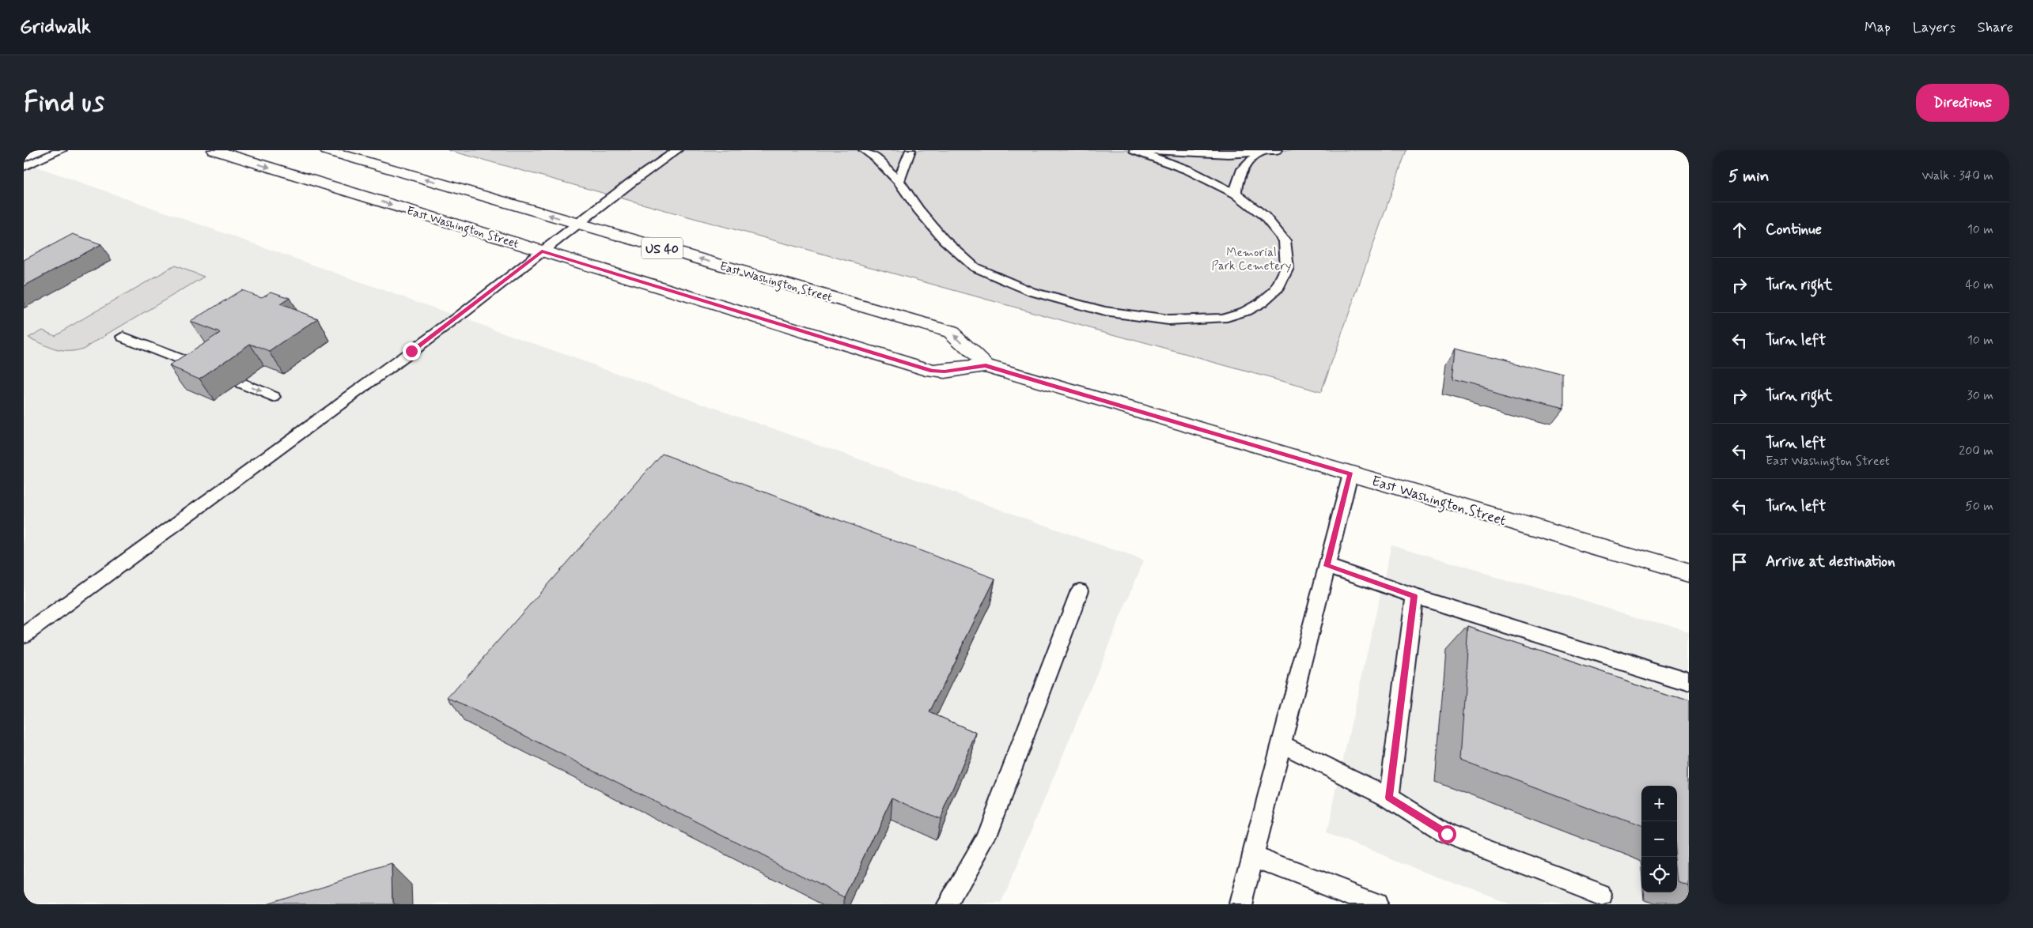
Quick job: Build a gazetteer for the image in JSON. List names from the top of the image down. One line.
{"streets":{"main road":["East Washington Street","US 40"]},"parks":["Memorial Park Cemetery"],"page":{"header":"Gridwalk","nav":["Map","Layers","Share"],"buttons":"Directions","title":"Find us","heading":["5 min","Walk · 340 m"],"list":[["Continue","10 m"],["Turn right","40 m"],["Turn left","10 m"],["Turn right","30 m"],["Turn left","East Washington Street","200 m"],["Turn left","50 m"],"Arrive at destination"],"map_buttons":["+","−"]}}
